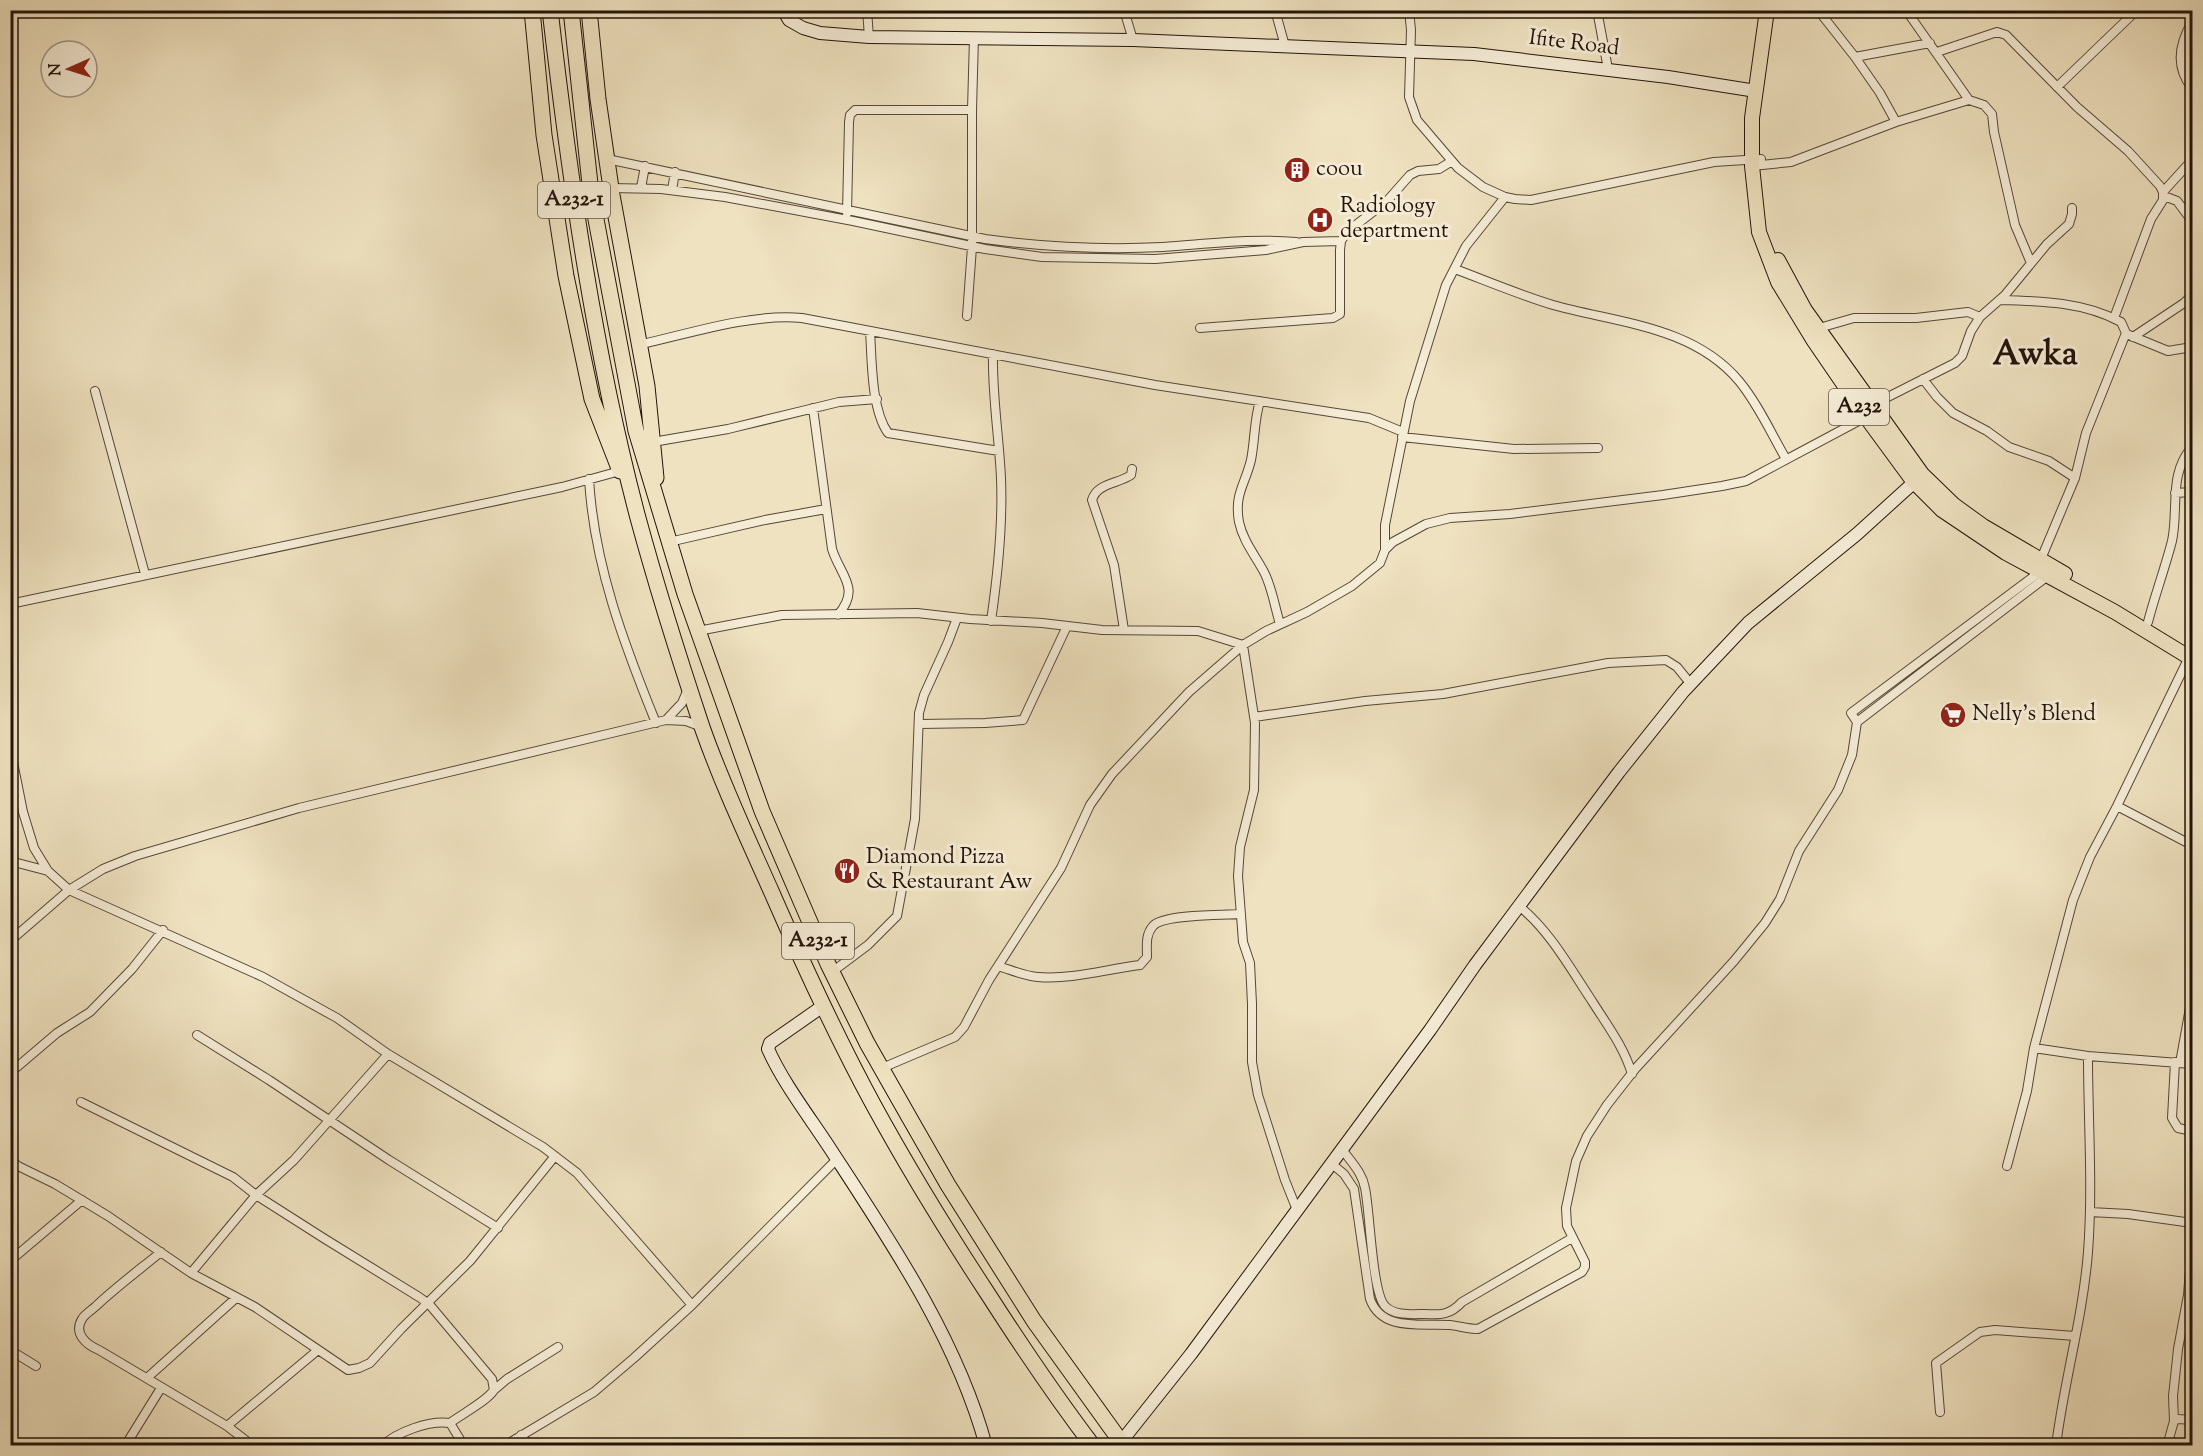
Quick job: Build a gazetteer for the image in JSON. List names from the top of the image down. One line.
{"streets":{"highway":["A232-1"],"main road":["A232"],"street":["Ifite Road"]},"crossings":[["Ifite Road","A232"]],"districts":["Awka"],"places":{"building":["coou"],"hospital":["Radiology department"],"supermarket":["Nelly's Blend"],"restaurant":["Diamond Pizza & Restaurant Aw"]},"north":"left"}
